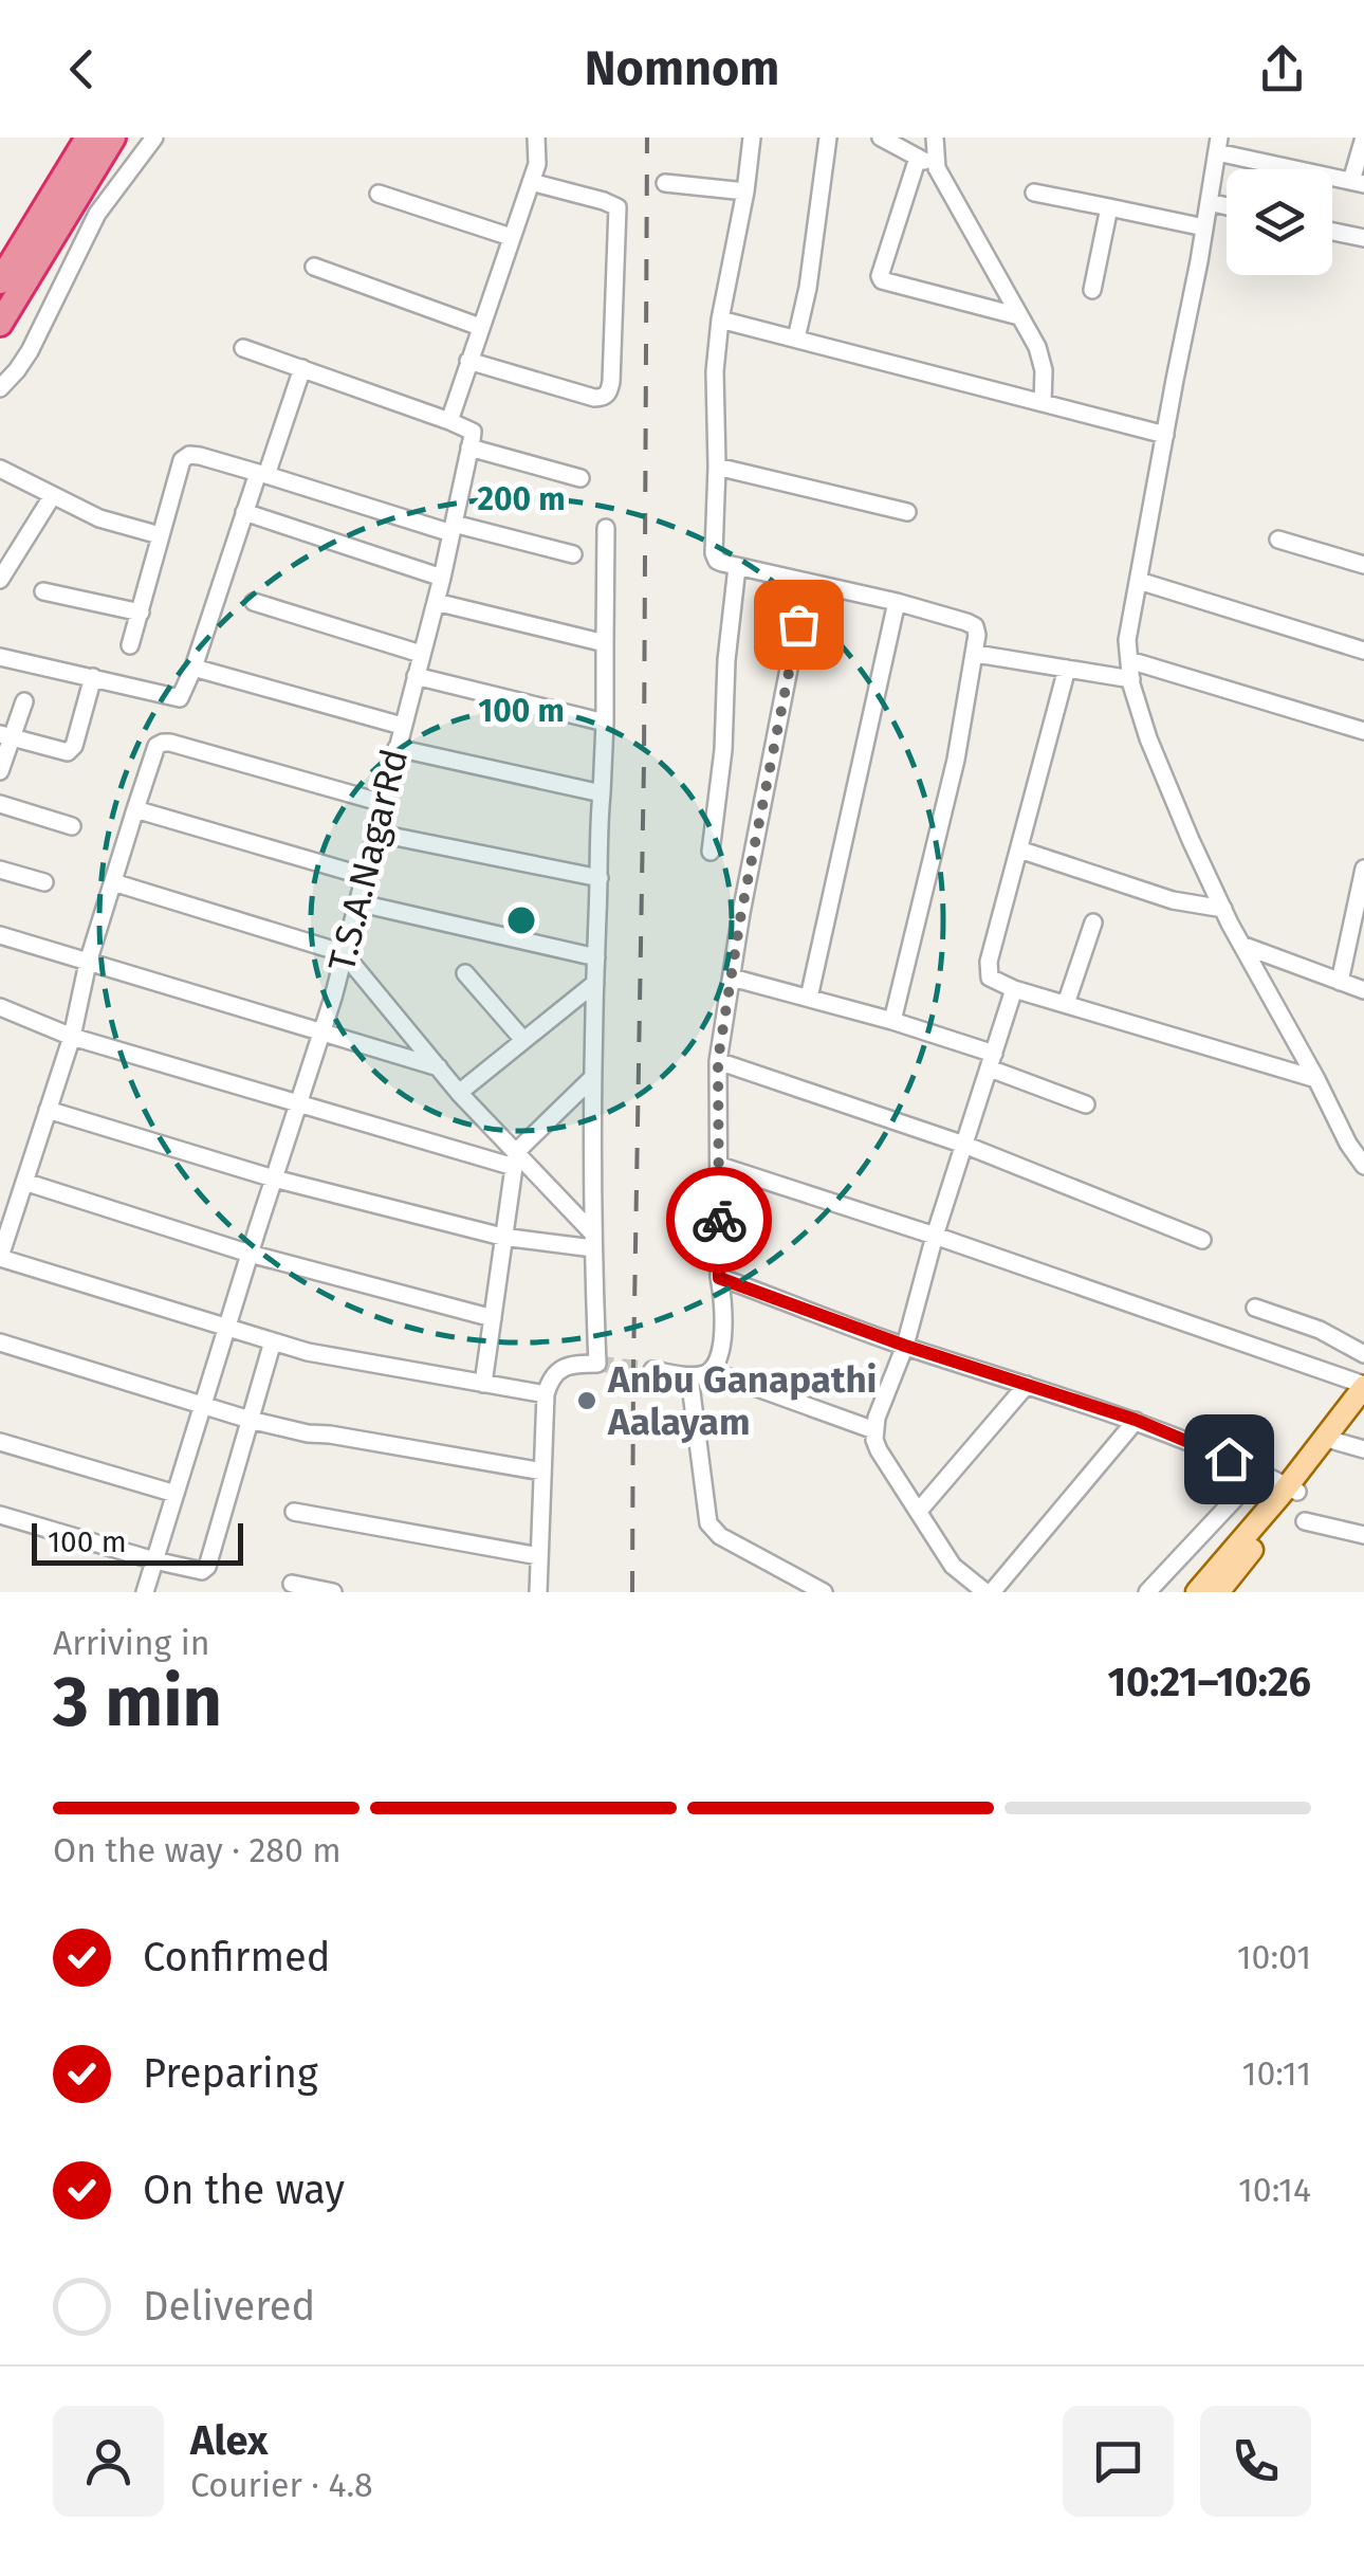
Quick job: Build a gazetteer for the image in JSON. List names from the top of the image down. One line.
{"streets":{"street":["T.S.A.NagarRd"]},"places":["Anbu Ganapathi Aalayam"],"scale_bar":"100 m","page":{"header":"Nomnom","scale":"100 m","heading":["3 min","Arriving in","10:21–10:26"],"panel":["Alex","Courier · 4.8"],"bar":"On the way · 280 m","list":[["Confirmed","10:01"],["Preparing","10:11"],["On the way","10:14"],"Delivered"]},"rings":["200 m","100 m"]}
